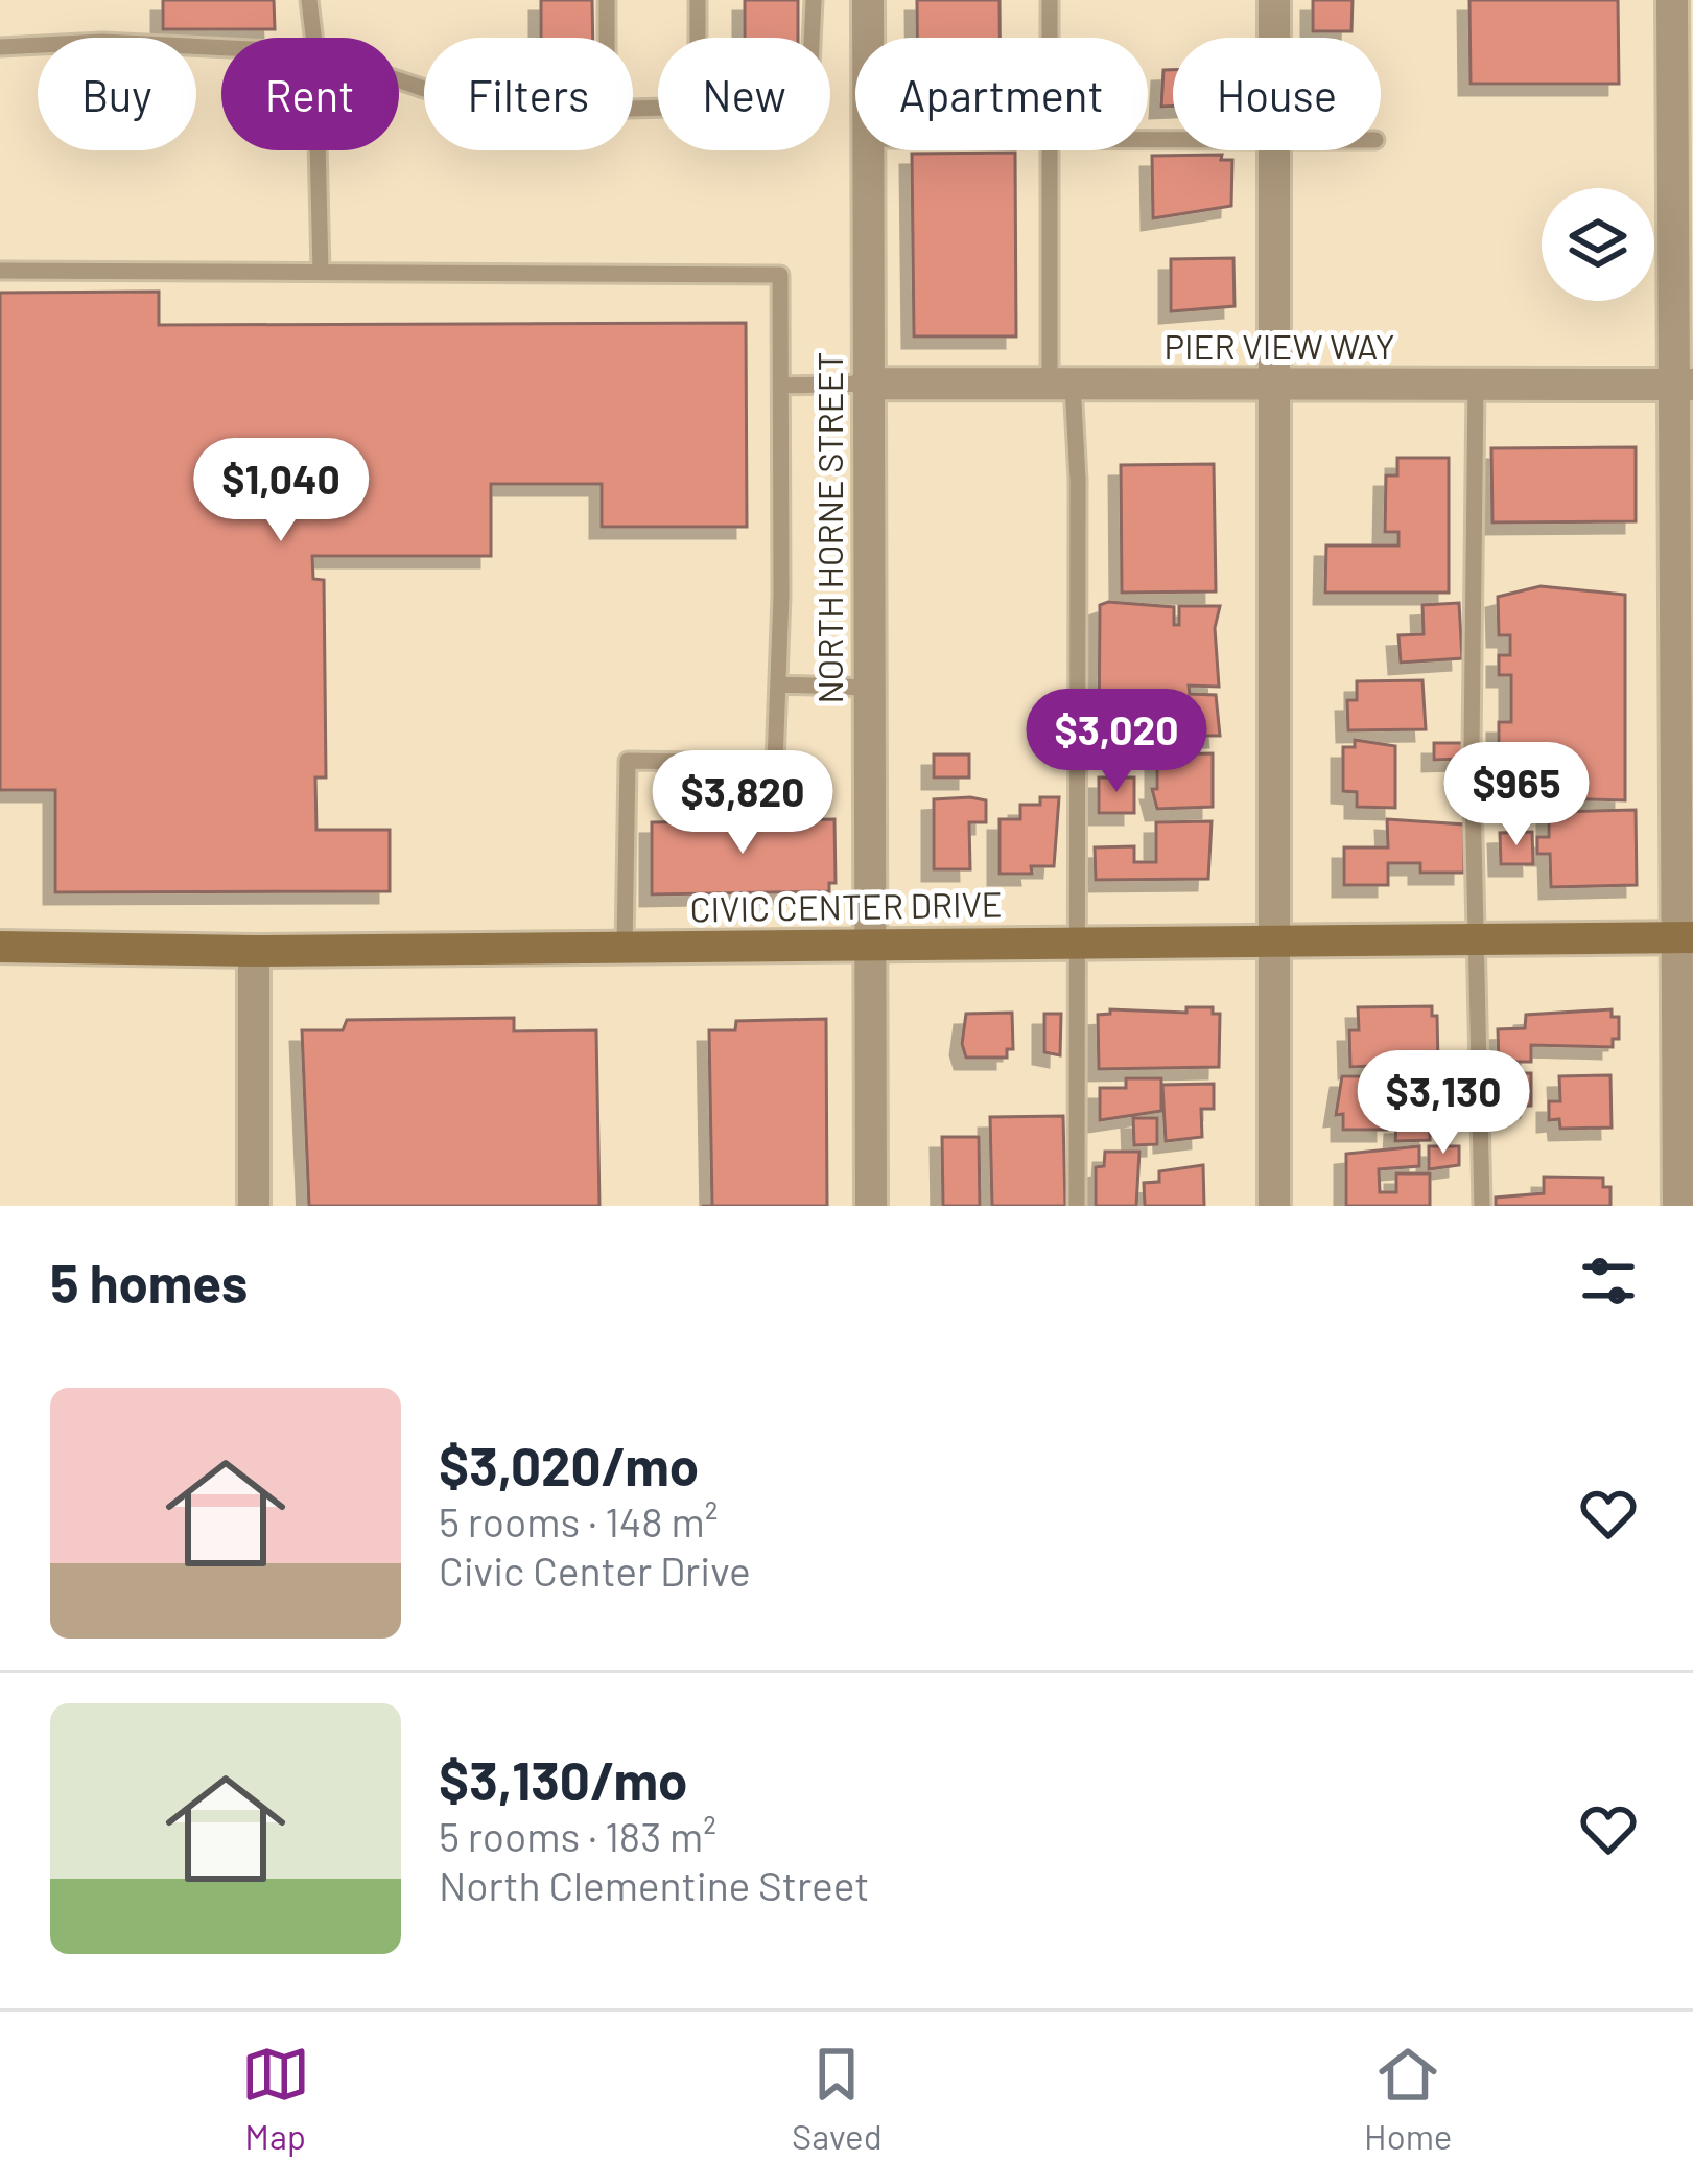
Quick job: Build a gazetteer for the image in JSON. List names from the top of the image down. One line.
{"streets":{"main road":["CIVIC CENTER DRIVE"],"street":["PIER VIEW WAY","NORTH HORNE STREET"]},"crossings":[["PIER VIEW WAY","NORTH HORNE STREET"],["NORTH HORNE STREET","CIVIC CENTER DRIVE"]],"page":{"chip":["Buy","Rent","Filters","New","Apartment","House"],"price":["$1,040","$3,020","$965","$3,820","$3,130"],"heading":"5 homes","list":[{"name":"$3,020/mo","note":"5 rooms · 148 m² · Civic Center Drive"},{"name":"$3,130/mo","note":"5 rooms · 183 m² · North Clementine Street"}],"tabs":["Map","Saved","Home"]}}
